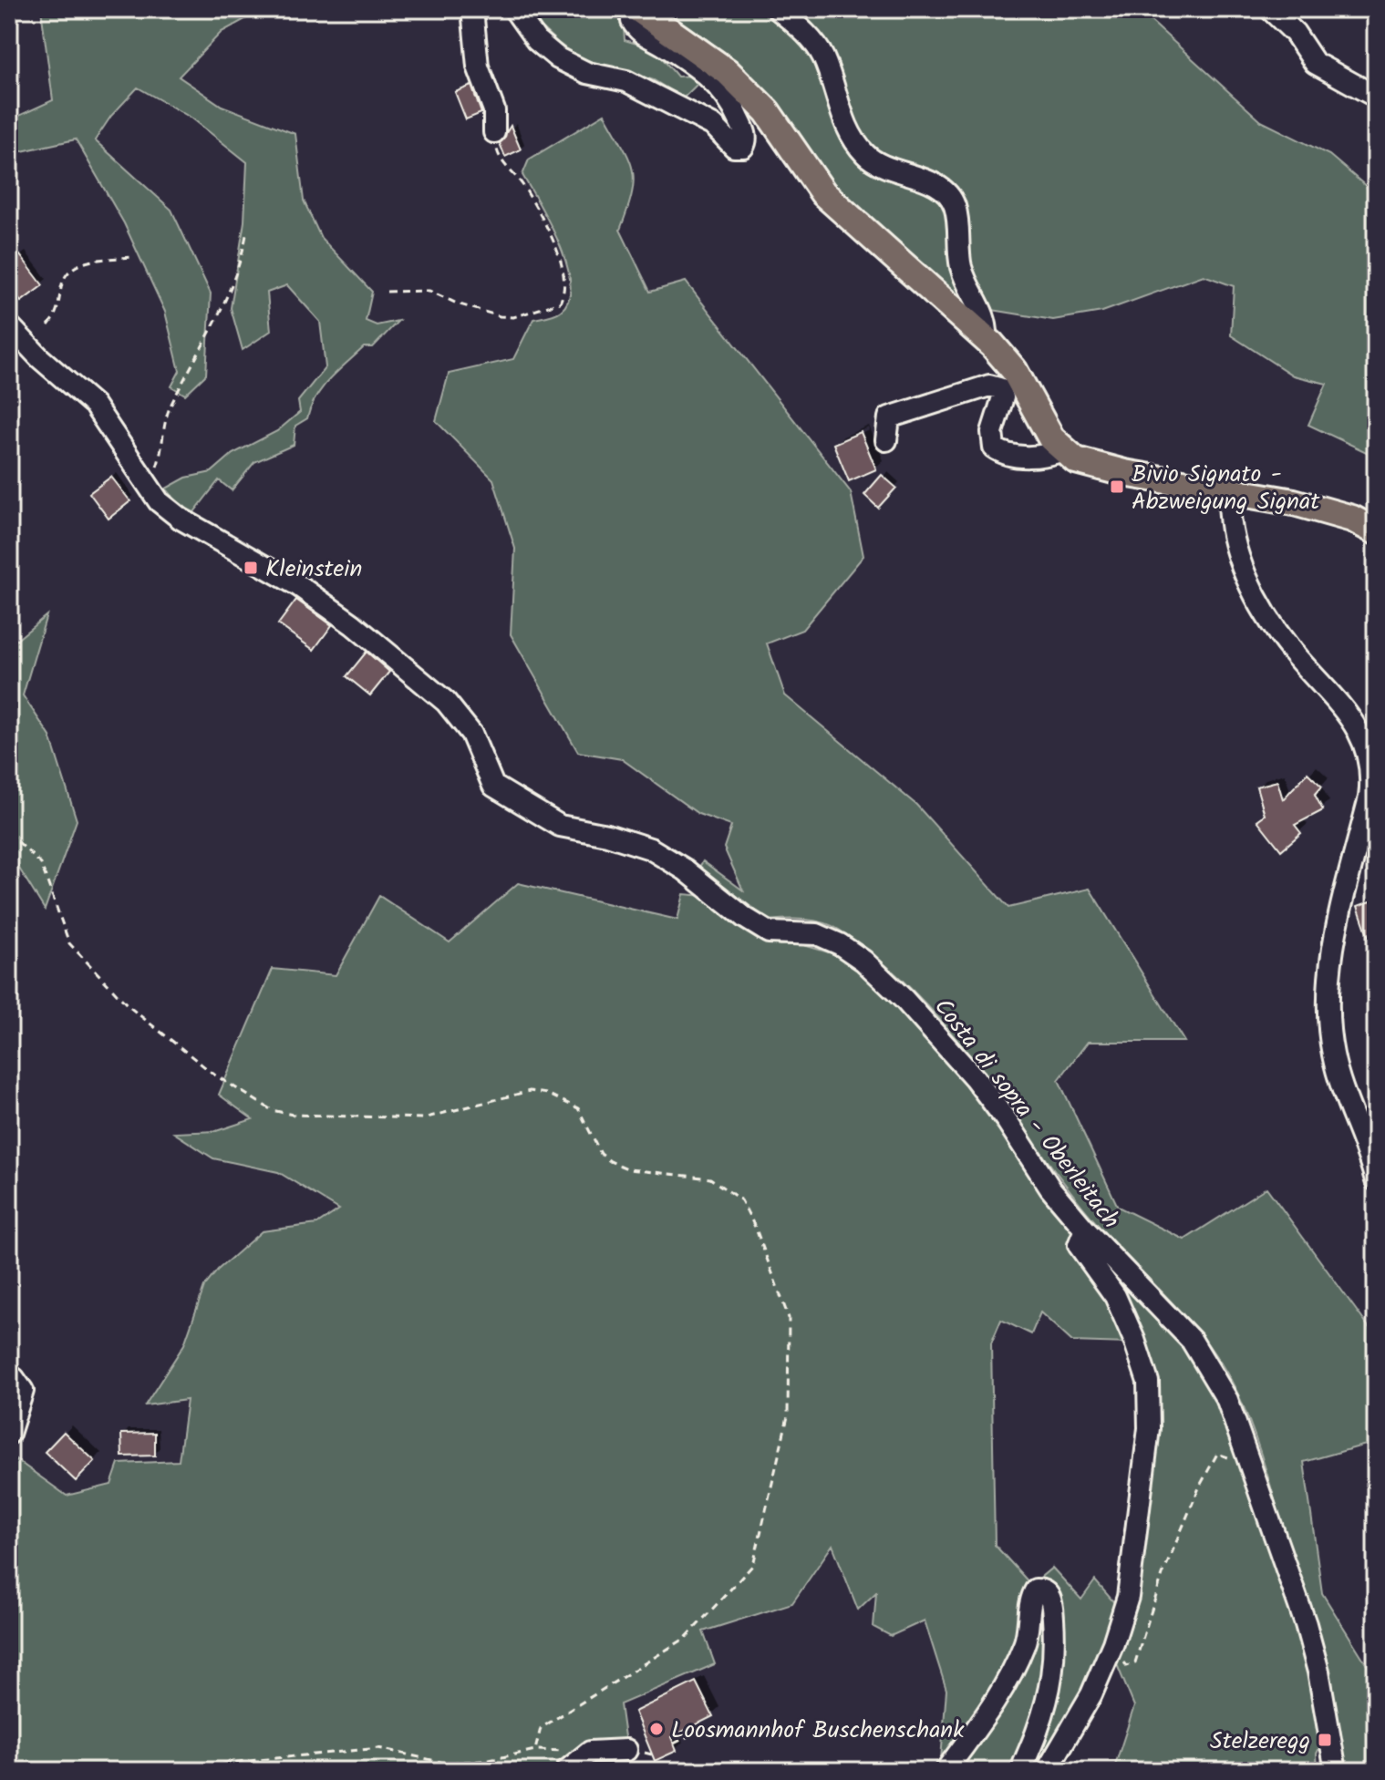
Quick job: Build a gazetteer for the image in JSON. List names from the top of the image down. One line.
{"streets":{"street":["Costa di sopra - Oberleitach"]},"places":{"transit":["Bivio Signato - Abzweigung Signat","Kleinstein","Stelzeregg"],"other":["Loosmannhof Buschenschank"]}}
